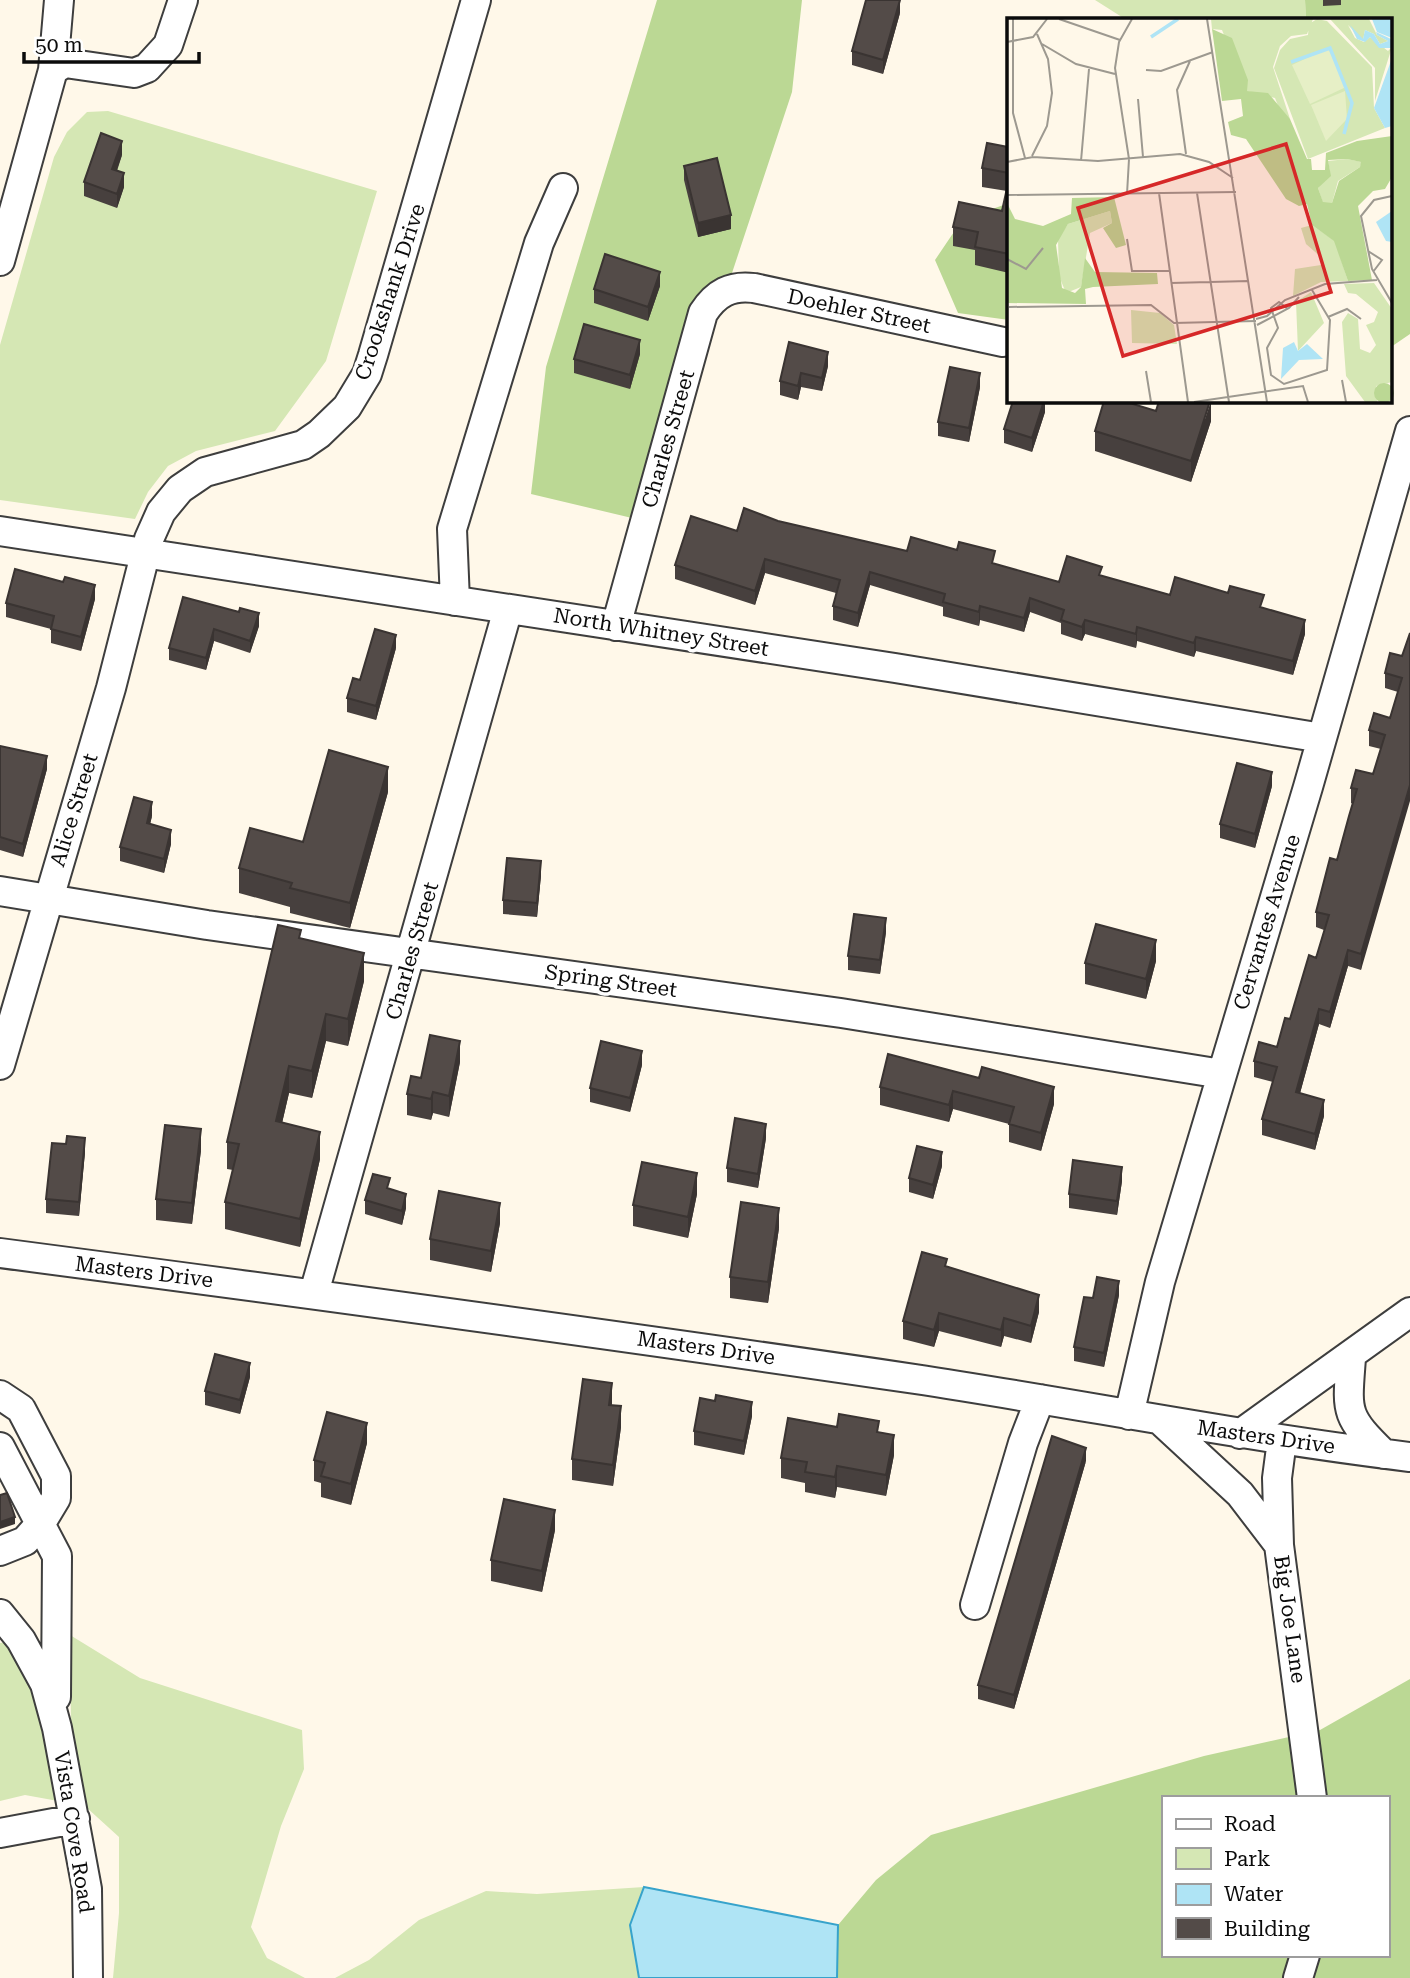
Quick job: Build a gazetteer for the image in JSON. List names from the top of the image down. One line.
{"streets":{"street":["Crookshank Drive","Doehler Street","Charles Street","North Whitney Street","Alice Street","Cervantes Avenue","Spring Street","Masters Drive","Big Joe Lane","Vista Cove Road"]},"crossings":[["Crookshank Drive","North Whitney Street"],["Crookshank Drive","Alice Street"],["Doehler Street","Charles Street"],["Charles Street","North Whitney Street"],["Charles Street","Spring Street"],["Charles Street","Masters Drive"],["North Whitney Street","Alice Street"],["North Whitney Street","Cervantes Avenue"],["Alice Street","Spring Street"],["Cervantes Avenue","Spring Street"],["Cervantes Avenue","Masters Drive"],["Masters Drive","Big Joe Lane"]],"legend":["Road","Park","Water","Building"],"scale_bar":"50 m"}
